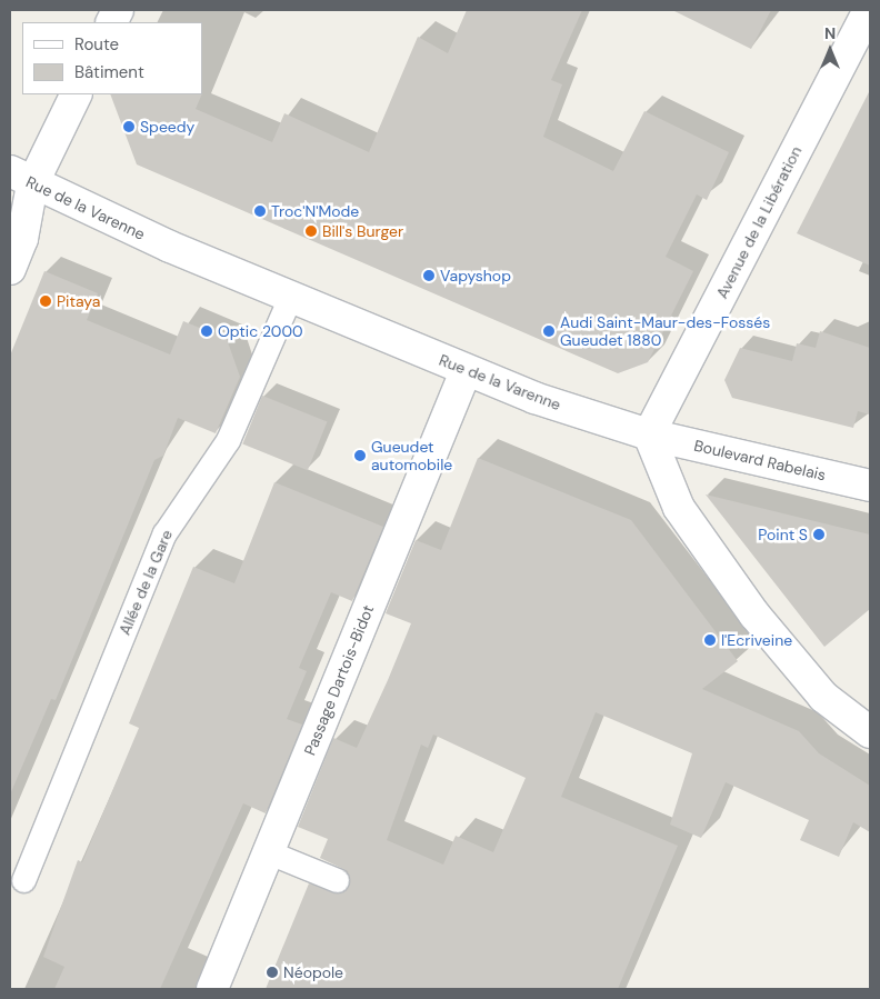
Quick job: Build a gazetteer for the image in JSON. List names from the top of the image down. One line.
{"streets":{"main road":["Rue de la Varenne","Avenue de la Libération","Boulevard Rabelais","Passage Dartois-Bidot"],"lane":["Allée de la Gare"]},"crossings":[["Rue de la Varenne","Avenue de la Libération"],["Rue de la Varenne","Boulevard Rabelais"],["Rue de la Varenne","Allée de la Gare"],["Rue de la Varenne","Passage Dartois-Bidot"],["Avenue de la Libération","Boulevard Rabelais"]],"places":["Speedy","Troc'N'Mode","Bill's Burger","Vapyshop","Pitaya","Optic 2000","Audi Saint-Maur-des-Fossés Gueudet 1880","Gueudet automobile","Point S","l'Ecriveine","Néopole"],"legend":["Route","Bâtiment"],"north":"top"}
